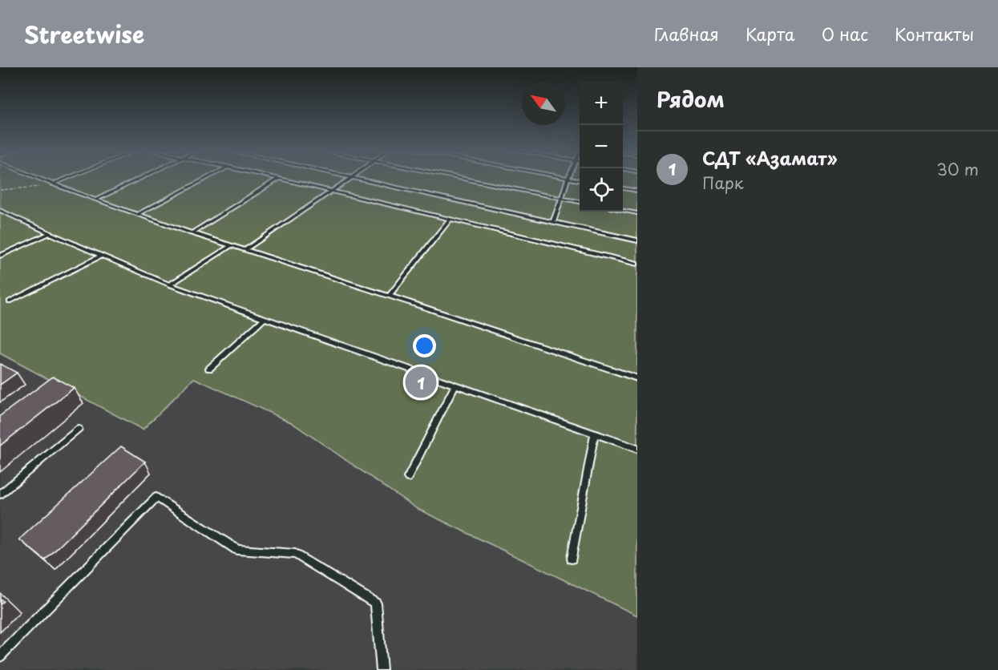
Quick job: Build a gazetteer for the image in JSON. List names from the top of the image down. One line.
{"north":"top left","page":{"header":"Streetwise","nav":["Главная","Карта","О нас","Контакты"],"heading":"Рядом","map_buttons":["+","−"],"list":[{"mark":"1","name":"СДТ «Азамат»","note":"Парк","value":"30 m"}],"pins":"1"}}
